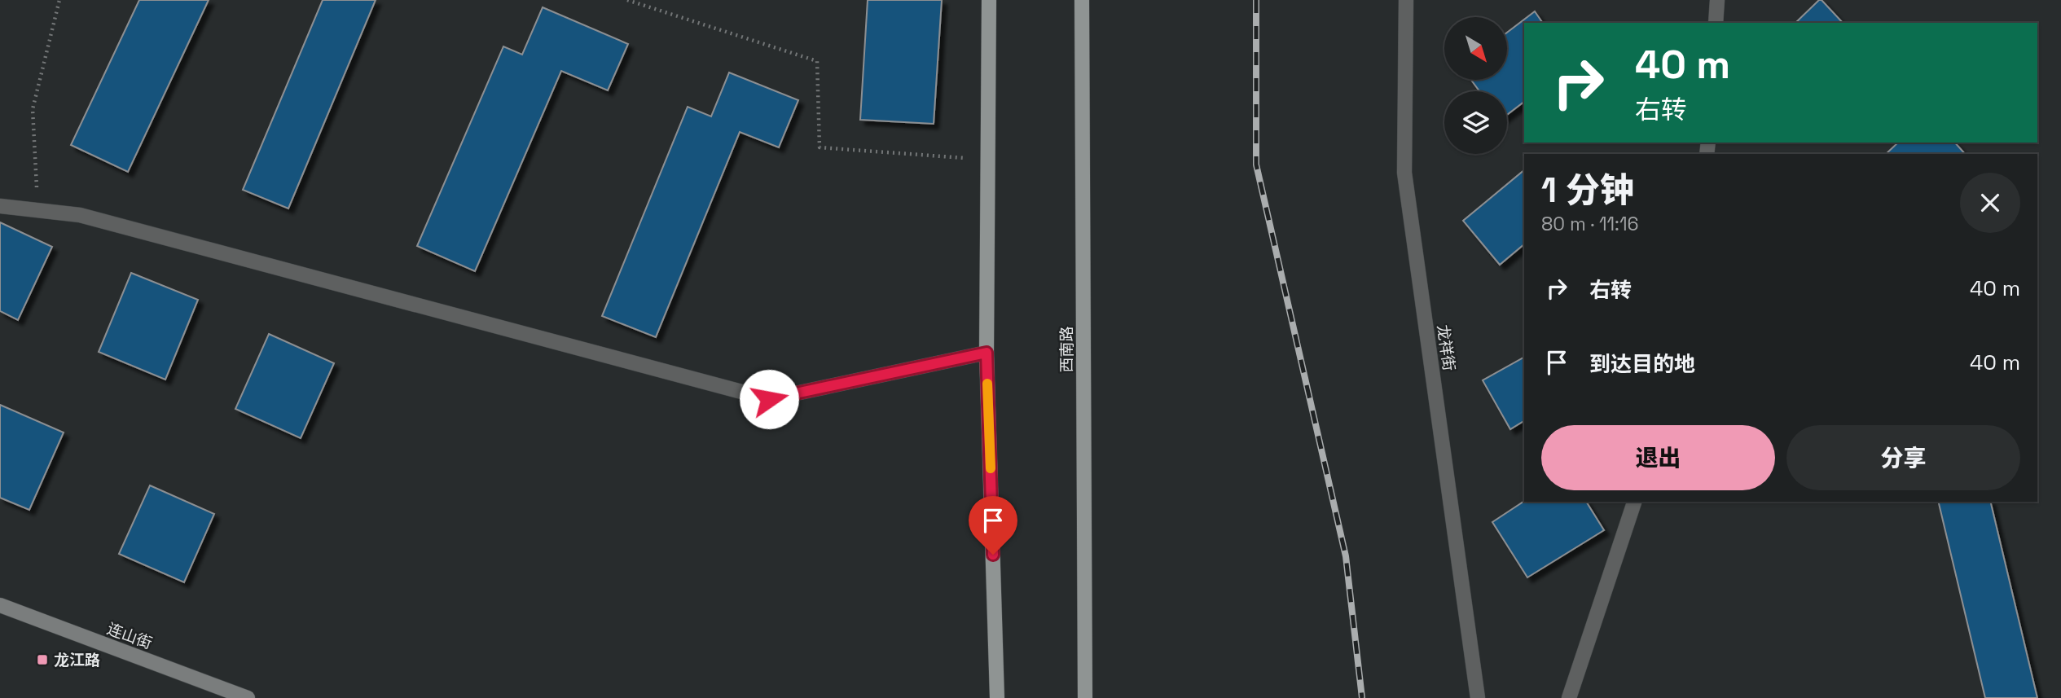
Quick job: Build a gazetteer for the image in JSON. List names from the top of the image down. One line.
{"streets":{"main road":["西南路"],"street":["龙祥街","连山街"]},"places":{"transit":["龙江路"]},"north":"bottom right","page":{"turn":["40 m","右转"],"heading":["1 分钟","80 m · 11:16"],"list":[{"name":"右转","value":"40 m"},{"name":"到达目的地","value":"40 m"}],"buttons":["退出","分享"]}}
